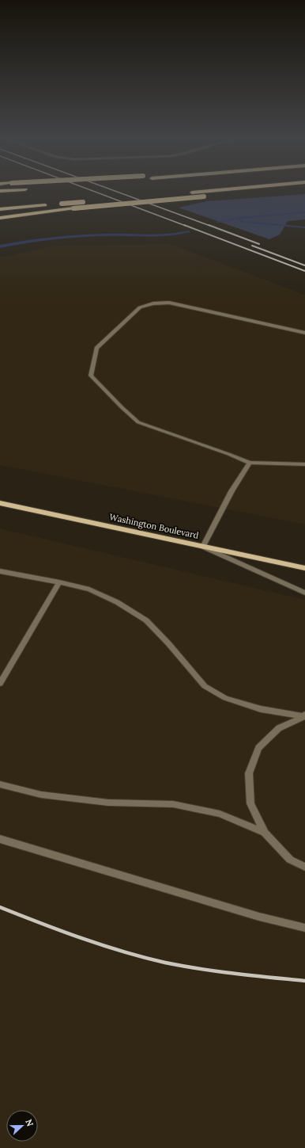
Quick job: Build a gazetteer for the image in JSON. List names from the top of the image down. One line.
{"streets":{"main road":["Washington Boulevard"]},"north":"right"}
